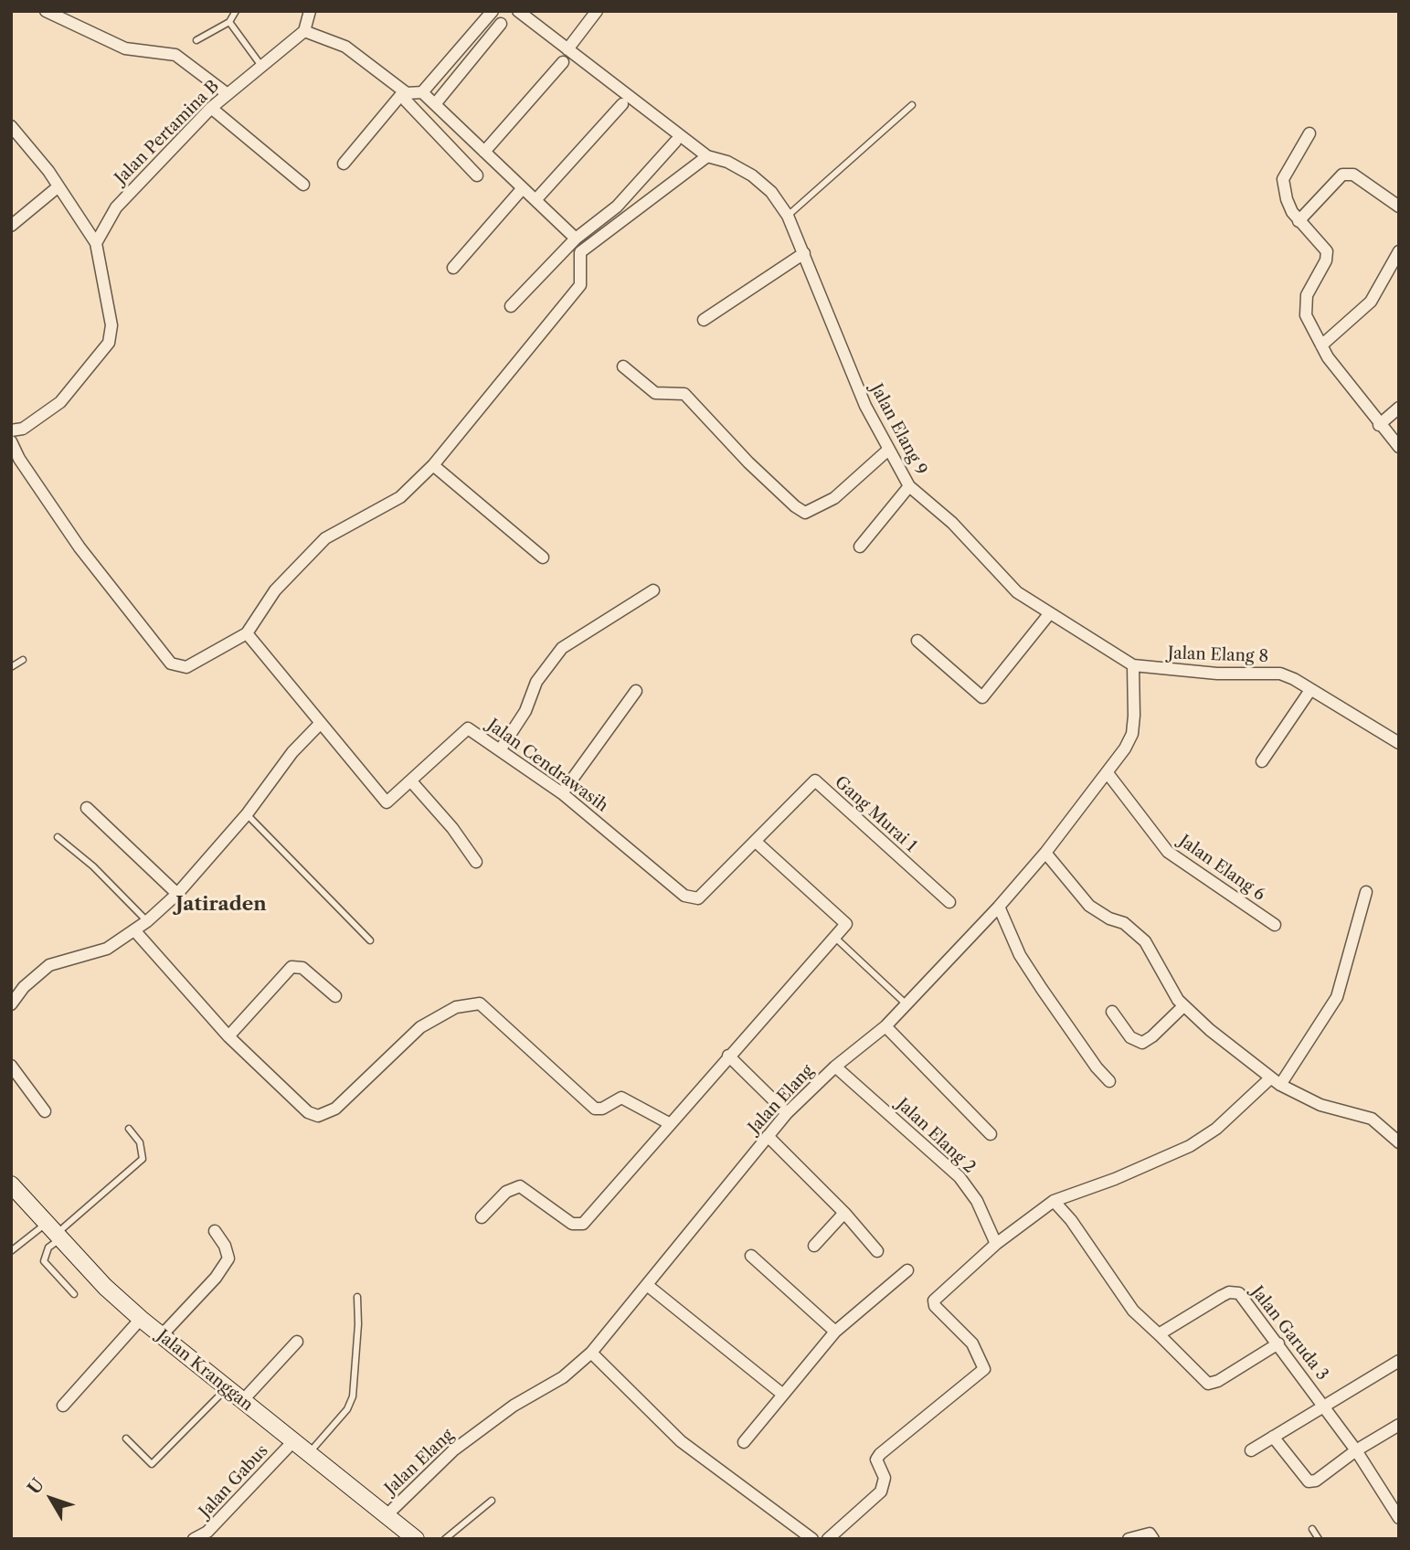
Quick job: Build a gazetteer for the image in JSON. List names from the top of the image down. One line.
{"streets":{"main road":["Jalan Kranggan"],"street":["Jalan Pertamina B","Jalan Elang 9","Jalan Elang 8","Jalan Cendrawasih","Gang Murai 1","Jalan Elang 6","Jalan Elang","Jalan Elang 2","Jalan Garuda 3","Jalan Gabus"]},"crossings":[["Jalan Elang 9","Jalan Elang 8"],["Jalan Elang 9","Jalan Elang"],["Jalan Elang 8","Jalan Elang"],["Jalan Cendrawasih","Gang Murai 1"],["Jalan Elang 6","Jalan Elang"],["Jalan Elang","Jalan Elang 2"],["Jalan Elang","Jalan Kranggan"],["Jalan Kranggan","Jalan Gabus"]],"districts":["Jatiraden"],"north":"top left"}
